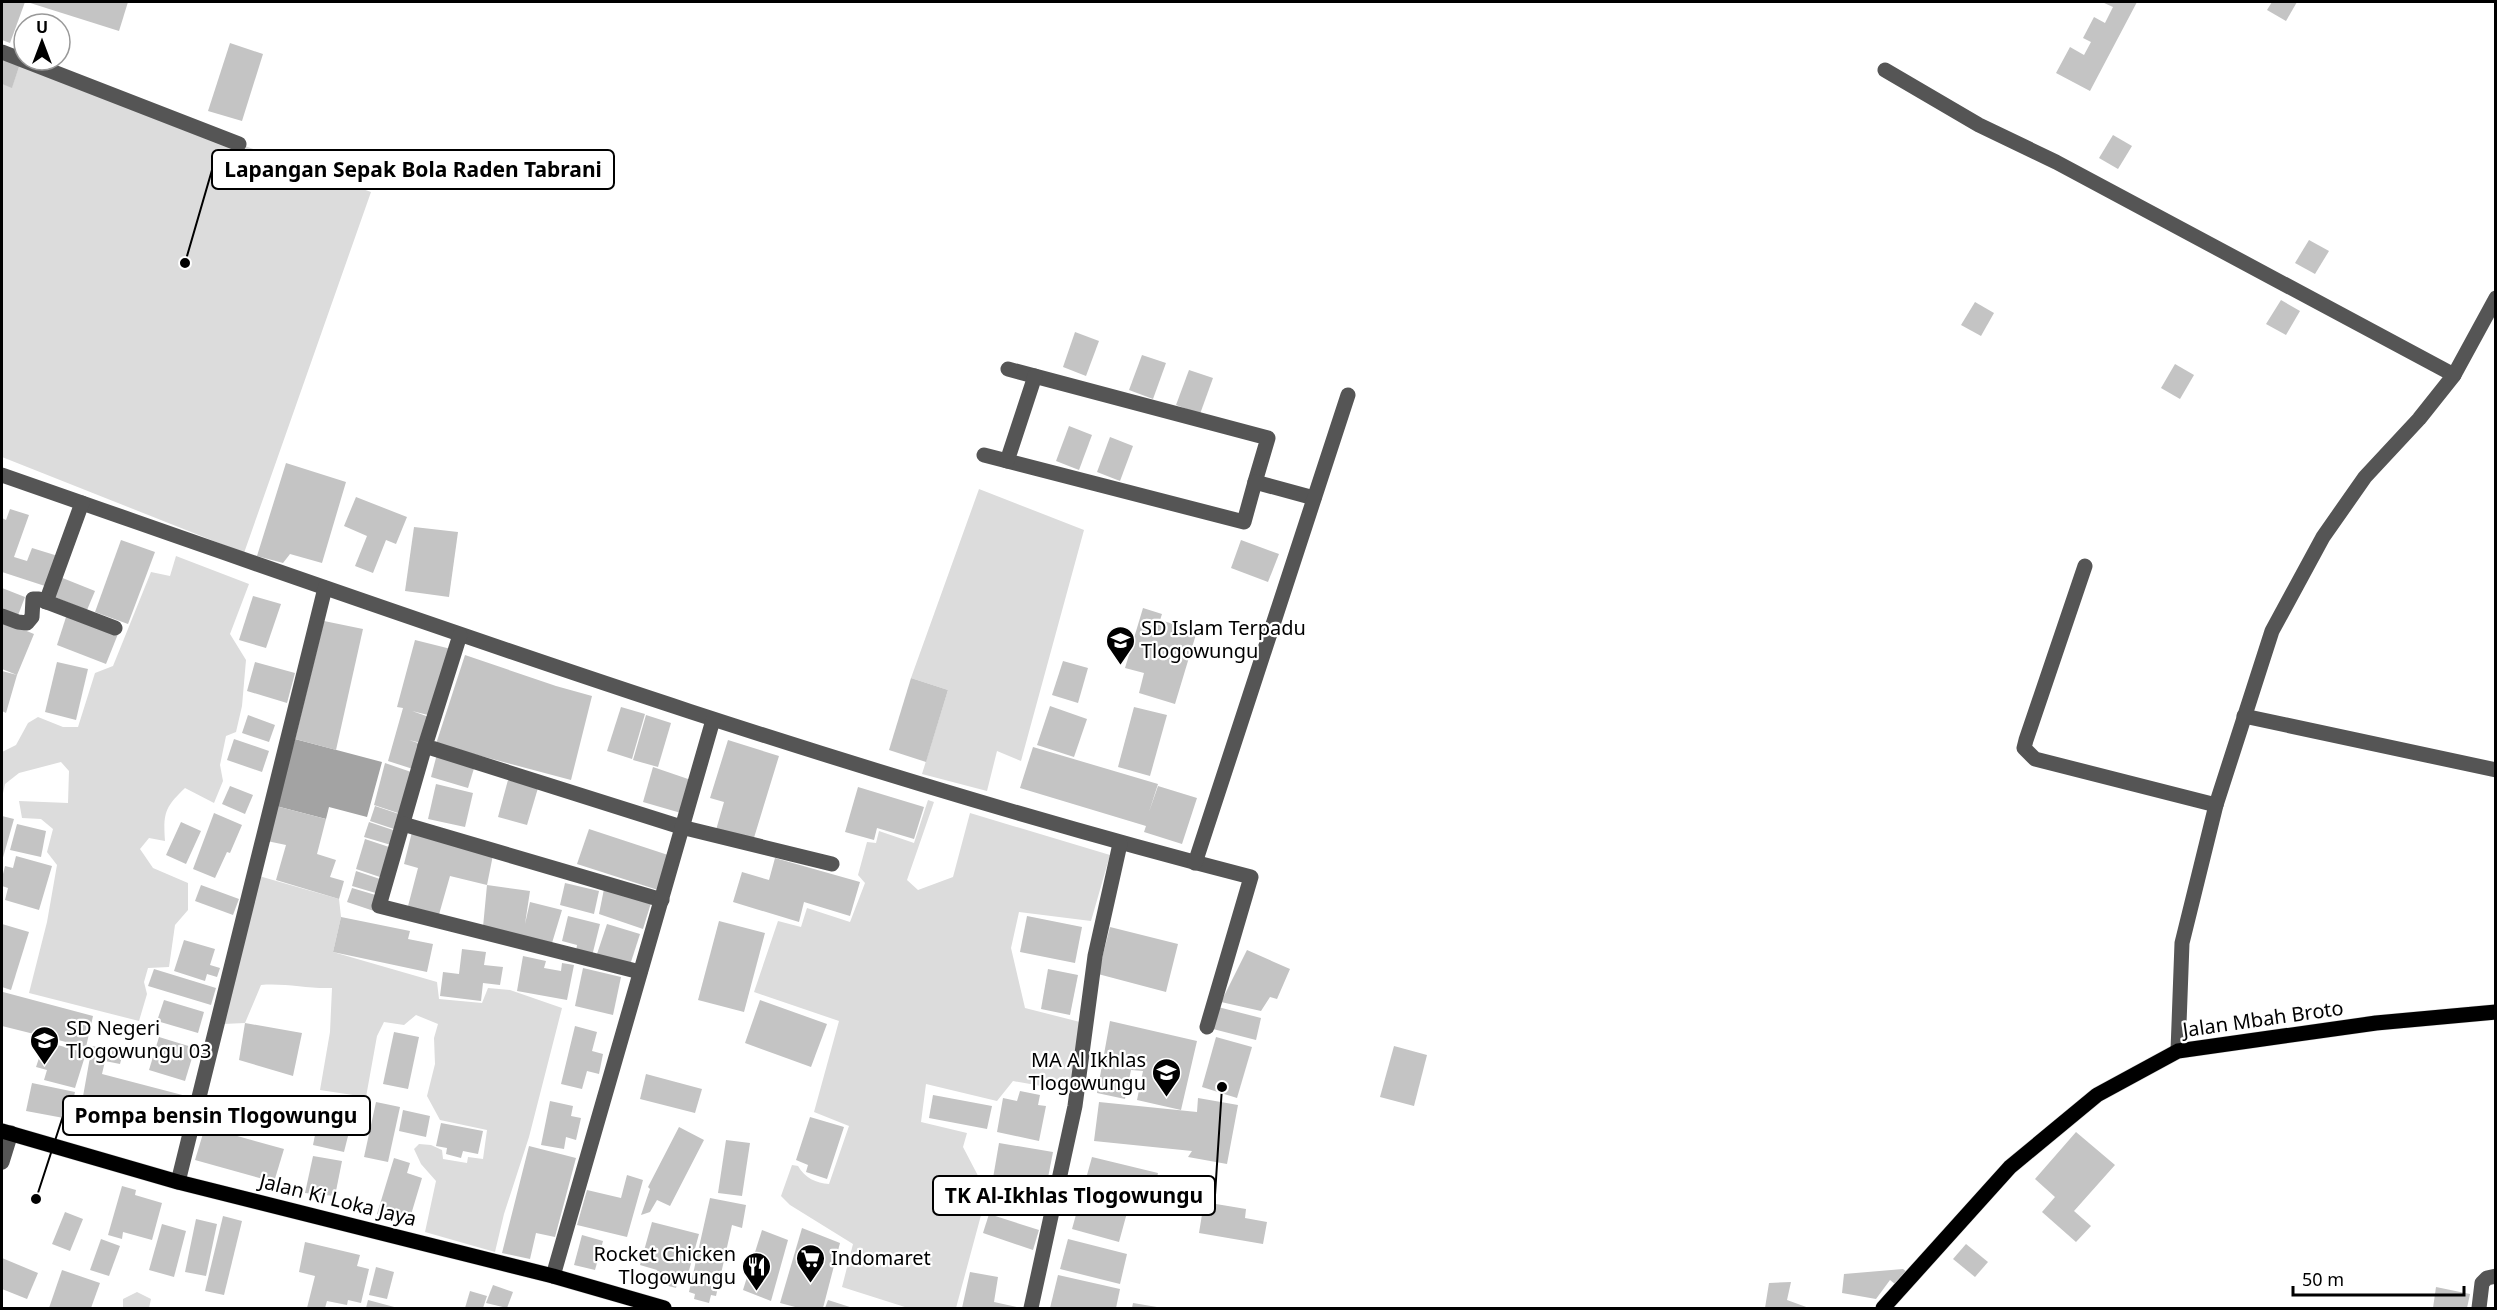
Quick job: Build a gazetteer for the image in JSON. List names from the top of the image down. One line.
{"streets":{"main road":["Jalan Mbah Broto","Jalan Ki Loka Jaya"]},"places":{"other":["Lapangan Sepak Bola Raden Tabrani","TK Al-Ikhlas Tlogowungu","Pompa bensin Tlogowungu"],"school or university":["SD Islam Terpadu Tlogowungu","SD Negeri Tlogowungu 03","MA Al Ikhlas Tlogowungu"],"supermarket":["Indomaret"],"restaurant":["Rocket Chicken Tlogowungu"]},"scale_bar":"50 m","north":"top"}
